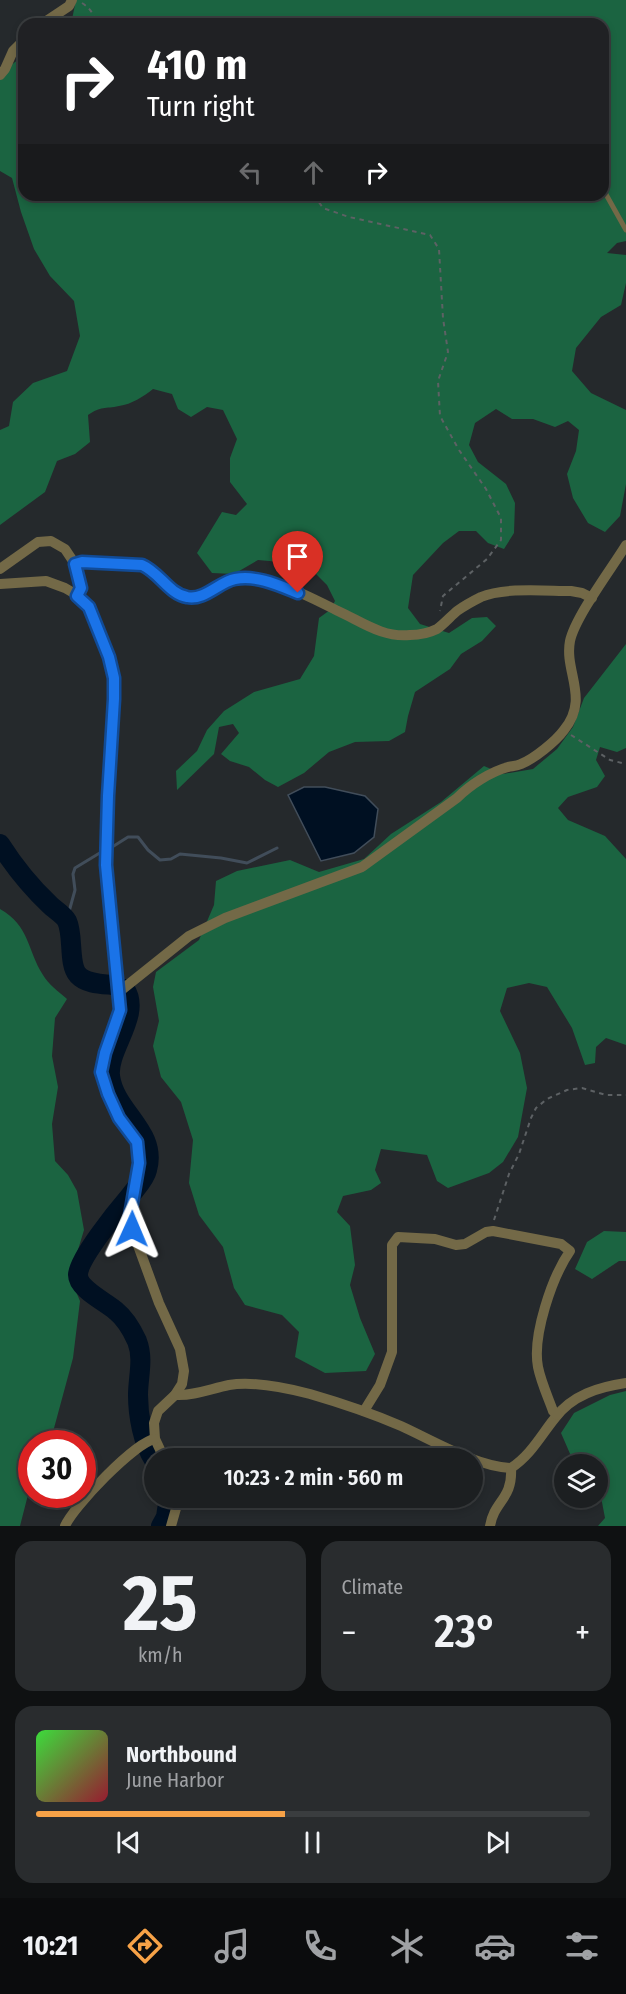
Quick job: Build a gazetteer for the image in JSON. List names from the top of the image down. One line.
{"page":{"turn":["410 m","Turn right"],"limit":"30","trip":"10:23 · 2 min · 560 m","tile":[["25","km/h"],"Climate"],"heat":["−","23°","+"],"song":["Northbound","June Harbor"],"tabs":"10:21"}}
